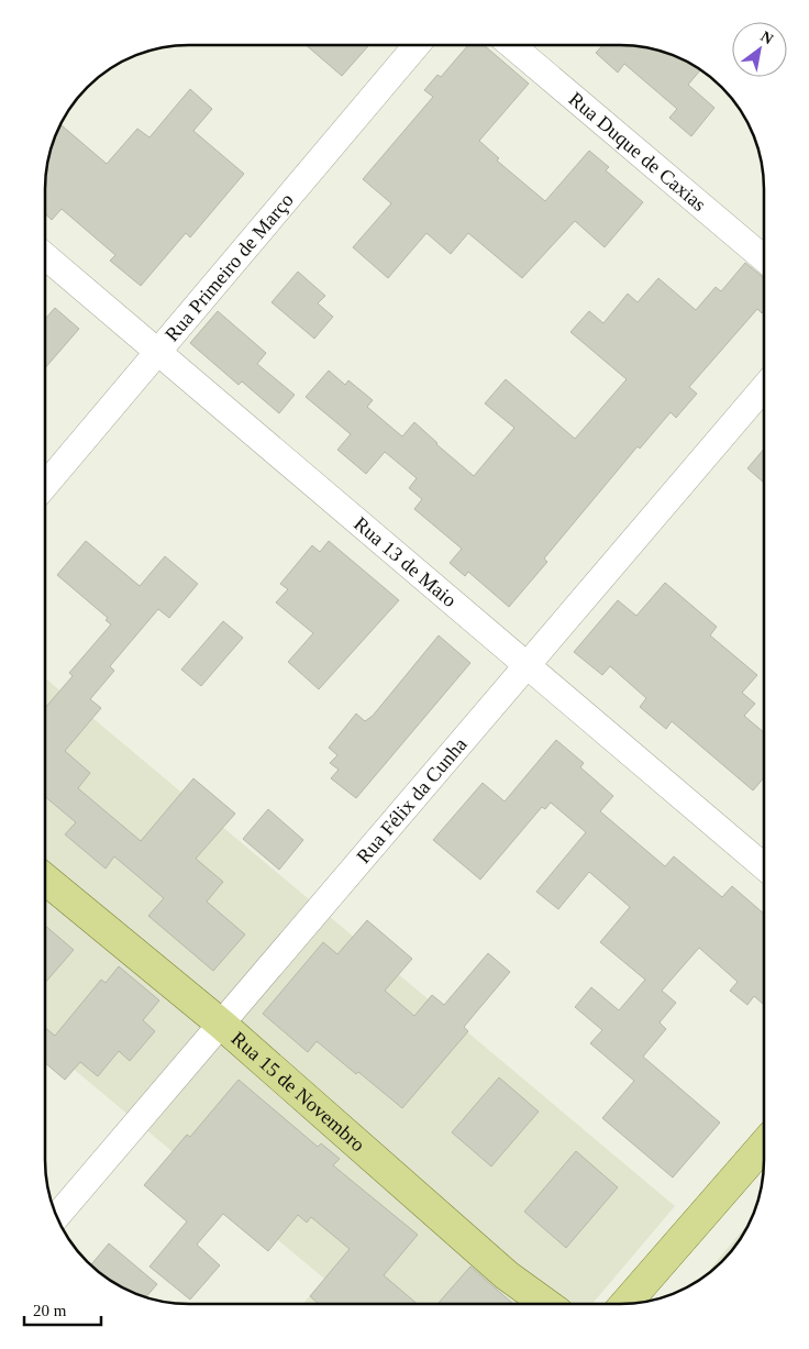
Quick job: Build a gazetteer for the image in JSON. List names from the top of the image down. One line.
{"streets":{"main road":["Rua 15 de Novembro"],"street":["Rua Duque de Caxias","Rua Primeiro de Março","Rua 13 de Maio","Rua Félix da Cunha"]},"crossings":[["Rua Primeiro de Março","Rua 13 de Maio"],["Rua 13 de Maio","Rua Félix da Cunha"],["Rua Félix da Cunha","Rua 15 de Novembro"]],"scale_bar":"20 m","north":"top right"}
